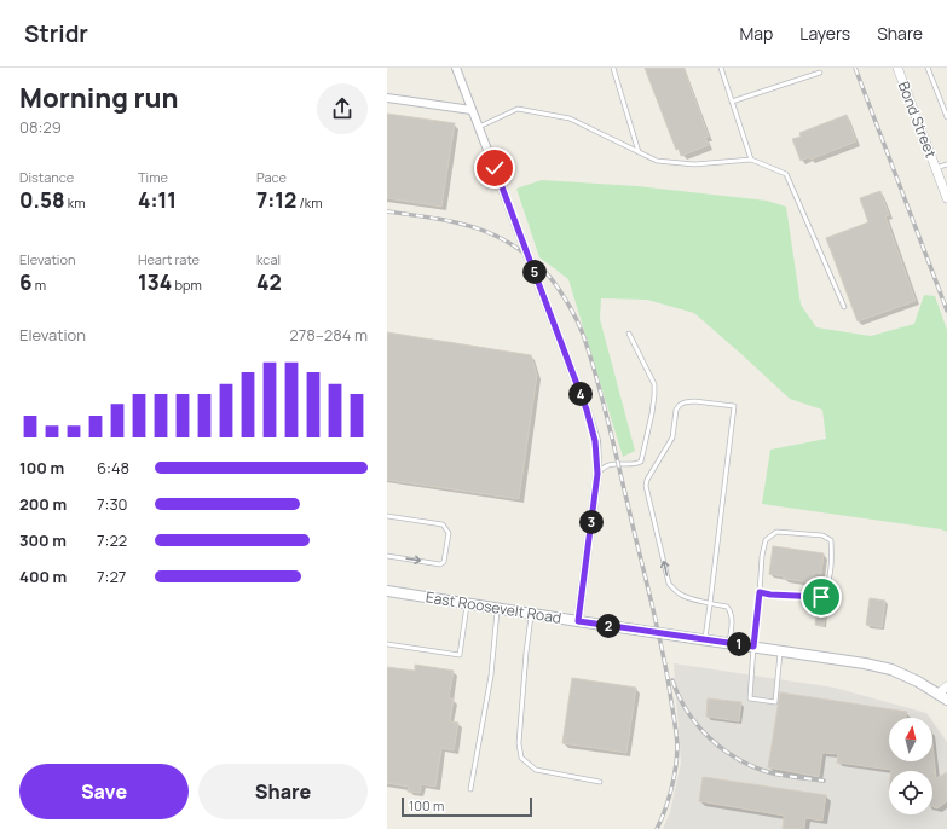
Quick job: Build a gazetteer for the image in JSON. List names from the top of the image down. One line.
{"streets":{"main road":["East Roosevelt Road"],"street":["Bond Street"]},"scale_bar":"100 m","north":"top","page":{"header":"Stridr","nav":["Map","Layers","Share"],"heading":["Morning run","08:29"],"stats":[["Distance","0.58 km"],["Time","4:11"],["Pace","7:12 /km"],["Elevation","6 m"],["Heart rate","134 bpm"],["kcal","42"]],"pins":["5","4","3","2","1"],"chart":["Elevation","278–284 m"],"list":[{"name":"100 m","note":"6:48"},{"name":"200 m","note":"7:30"},{"name":"300 m","note":"7:22"},{"name":"400 m","note":"7:27"}],"buttons":["Save","Share"],"scale":"100 m"}}
